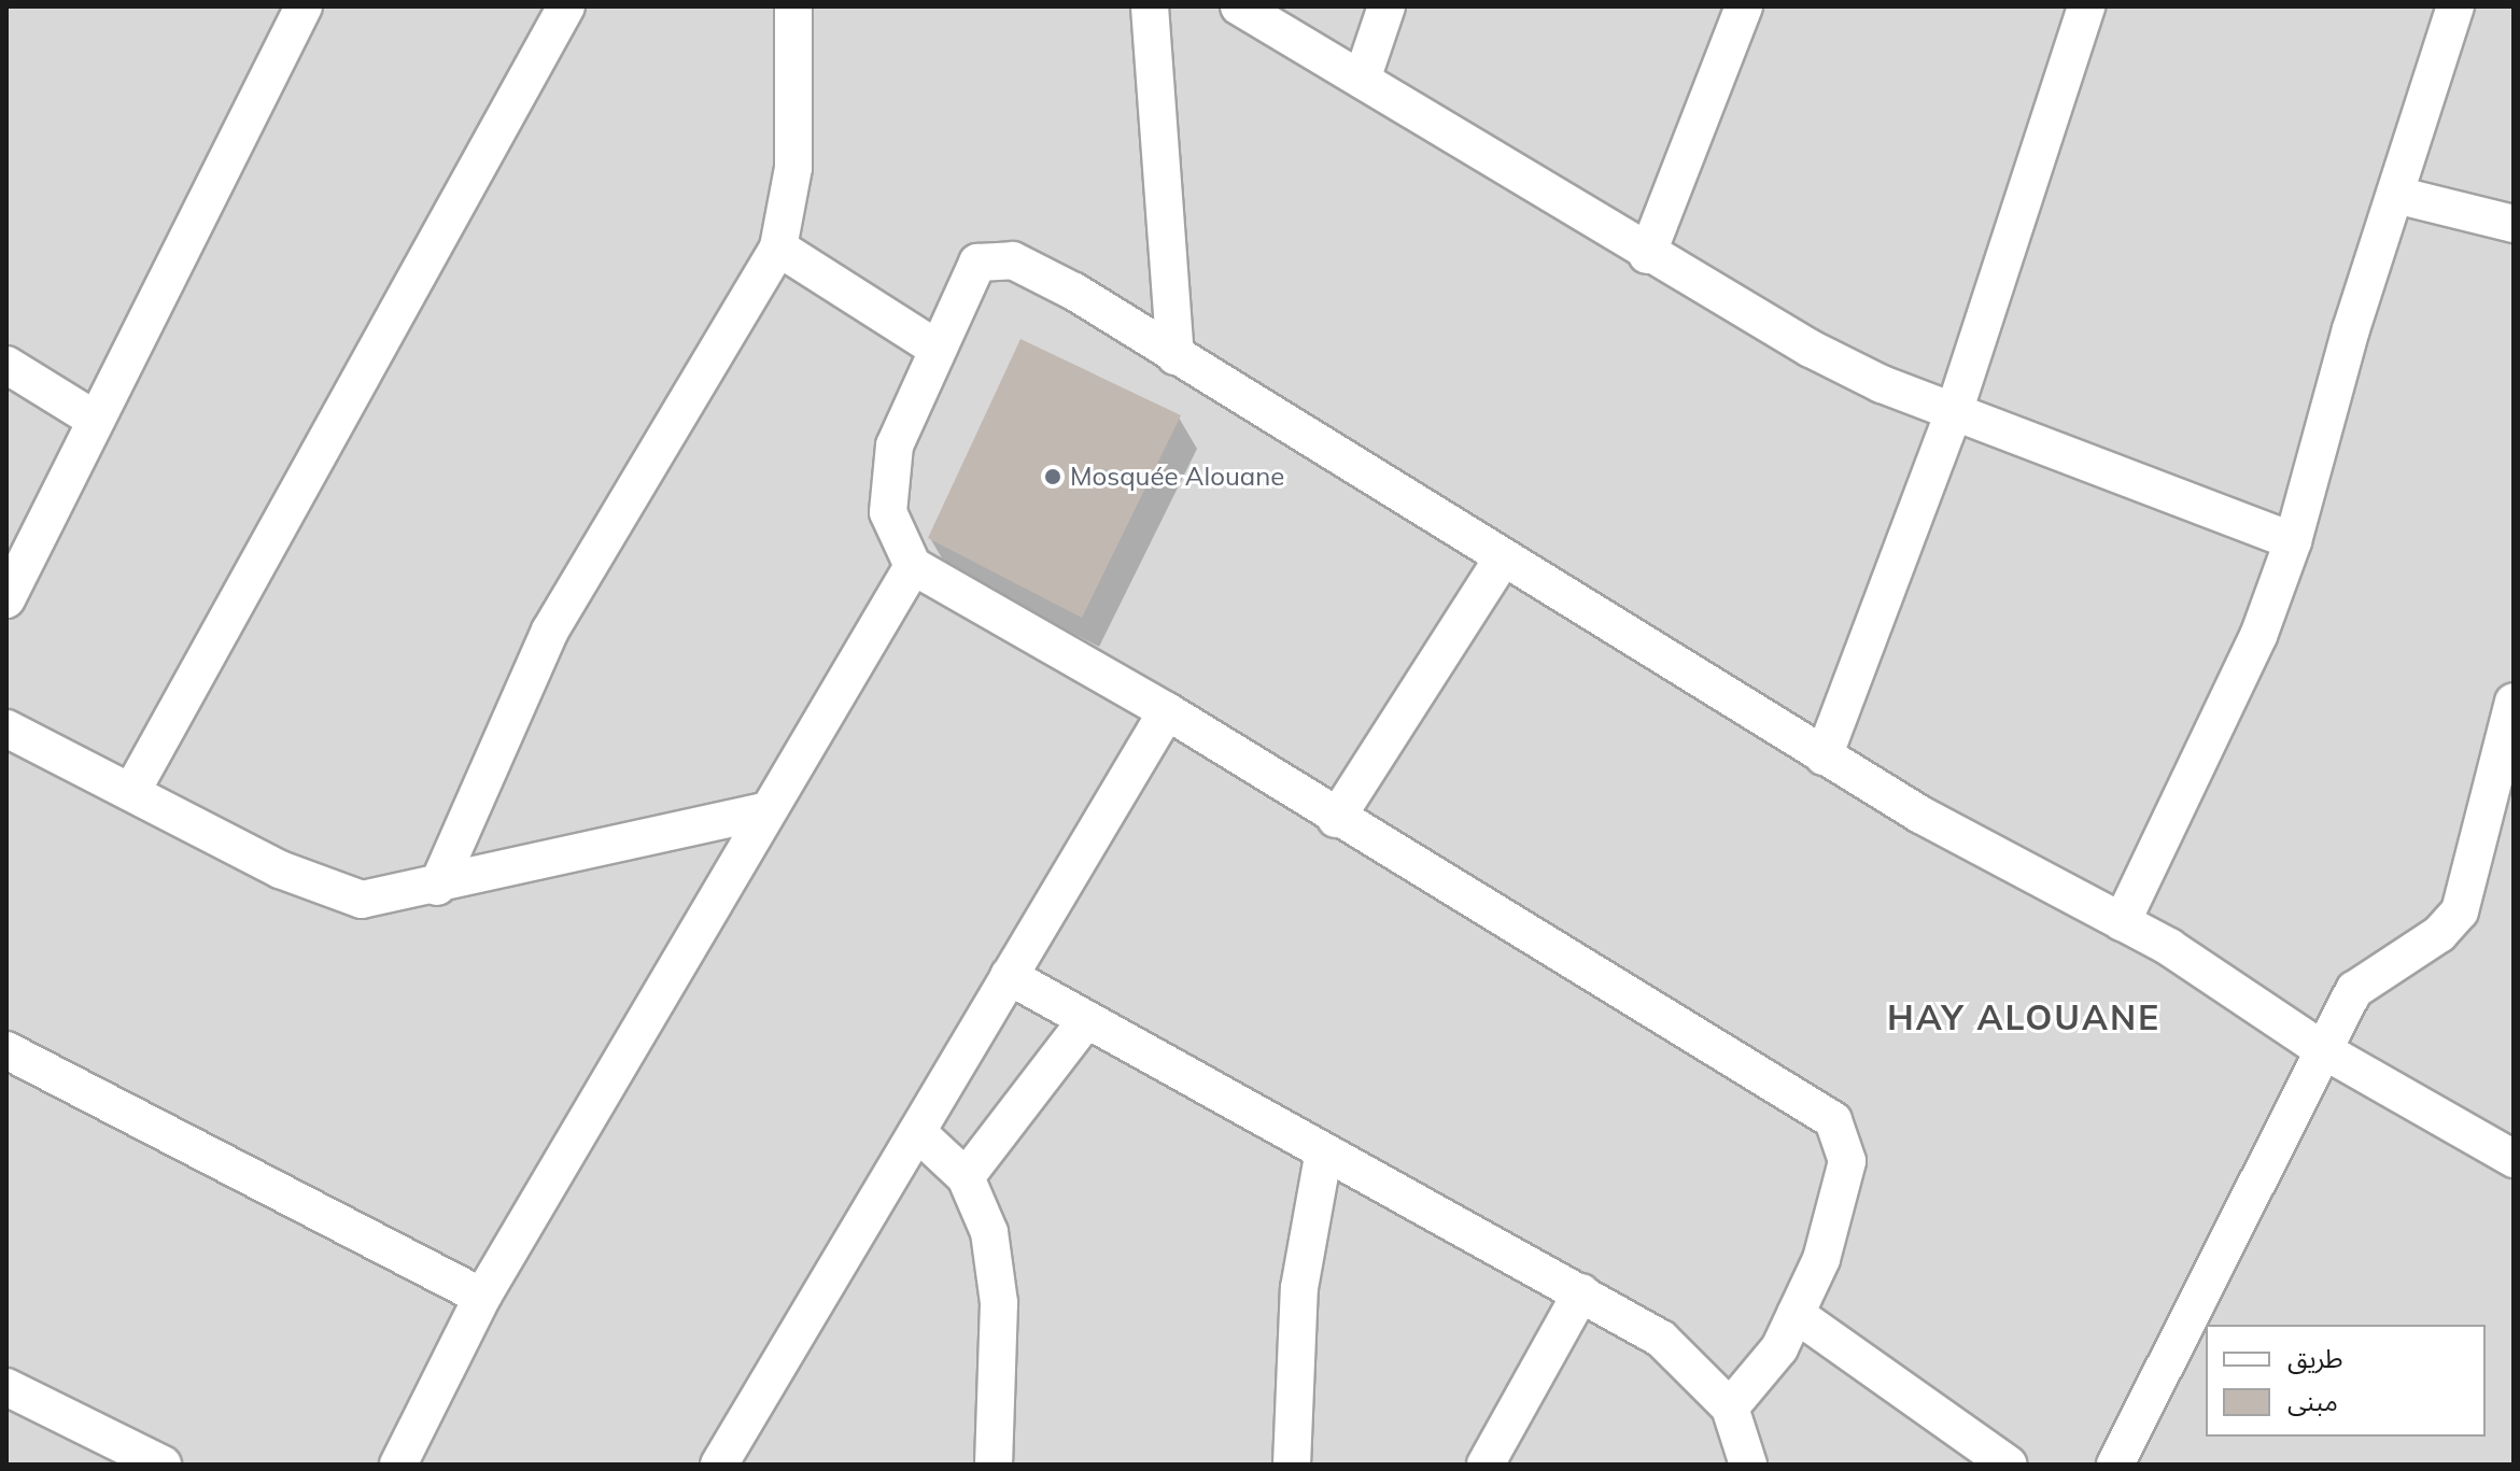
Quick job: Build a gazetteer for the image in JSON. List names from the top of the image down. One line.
{"districts":["HAY ALOUANE"],"places":["Mosquée Alouane"],"legend":["طريق","مبنى"]}
